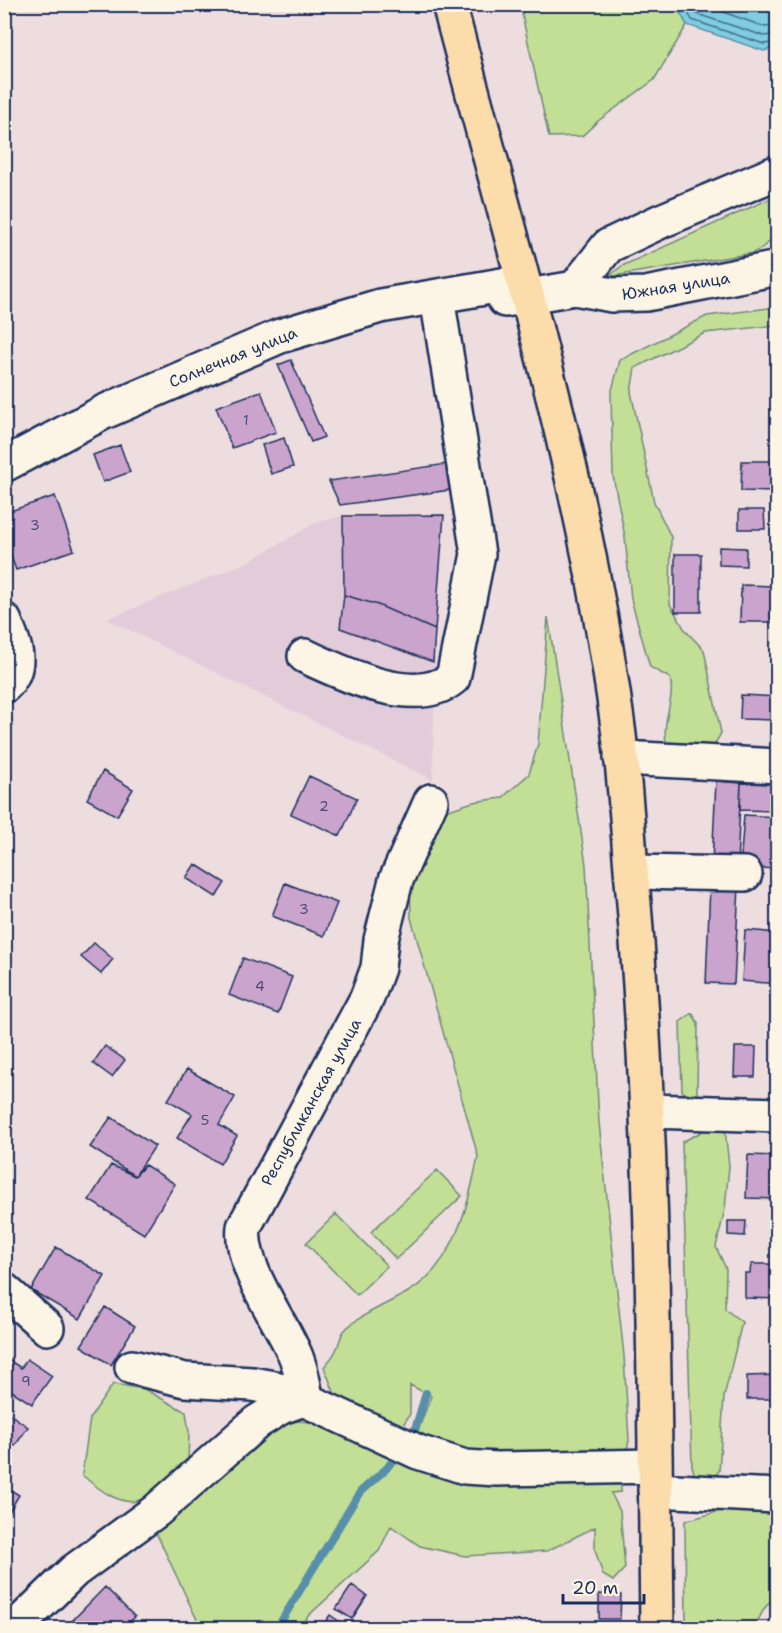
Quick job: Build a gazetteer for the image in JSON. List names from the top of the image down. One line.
{"streets":{"street":["Южная улица","Солнечная улица","Республиканская улица"]},"crossings":[["Южная улица","Солнечная улица"]],"house_numbers":["1","3","2","3","4","5","9"],"scale_bar":"20 m"}
